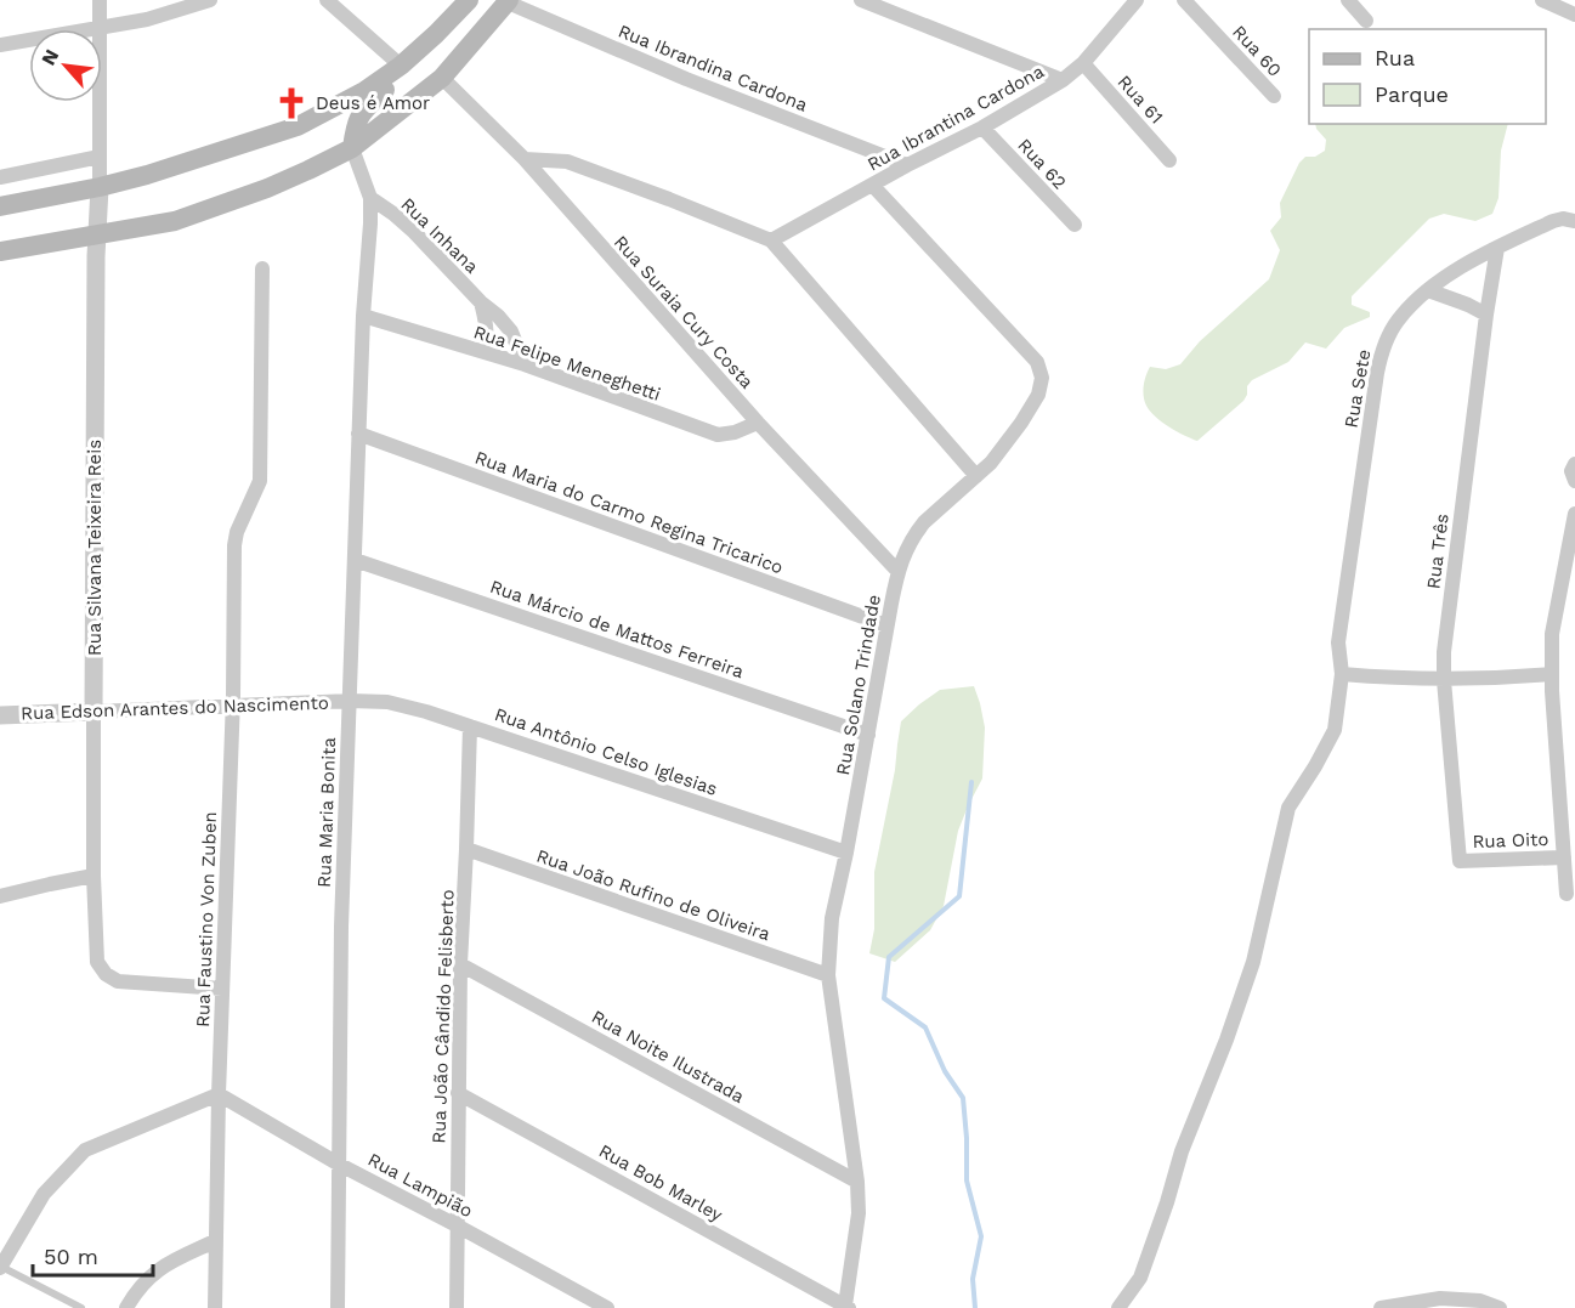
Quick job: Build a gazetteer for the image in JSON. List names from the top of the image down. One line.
{"streets":{"street":["Rua 60","Rua Ibrandina Cardona","Rua 61","Rua Ibrantina Cardona","Rua 62","Rua Inhana","Rua Suraia Cury Costa","Rua Felipe Meneghetti","Rua Sete","Rua Maria do Carmo Regina Tricarico","Rua Silvana Teixeira Reis","Rua Três","Rua Márcio de Mattos Ferreira","Rua Solano Trindade","Rua Edson Arantes do Nascimento","Rua Antônio Celso Iglesias","Rua Maria Bonita","Rua Oito","Rua João Rufino de Oliveira","Rua Faustino Von Zuben","Rua João Cândido Felisberto","Rua Noite Ilustrada","Rua Bob Marley","Rua Lampião"]},"crossings":[["Rua Ibrandina Cardona","Rua Ibrantina Cardona"],["Rua 61","Rua Ibrantina Cardona"],["Rua Ibrantina Cardona","Rua 62"],["Rua Ibrantina Cardona","Rua Solano Trindade"],["Rua Inhana","Rua Felipe Meneghetti"],["Rua Inhana","Rua Maria Bonita"],["Rua Suraia Cury Costa","Rua Felipe Meneghetti"],["Rua Suraia Cury Costa","Rua Solano Trindade"],["Rua Felipe Meneghetti","Rua Maria Bonita"],["Rua Sete","Rua Três"],["Rua Maria do Carmo Regina Tricarico","Rua Solano Trindade"],["Rua Maria do Carmo Regina Tricarico","Rua Maria Bonita"],["Rua Silvana Teixeira Reis","Rua Edson Arantes do Nascimento"],["Rua Silvana Teixeira Reis","Rua Faustino Von Zuben"],["Rua Três","Rua Oito"],["Rua Márcio de Mattos Ferreira","Rua Solano Trindade"],["Rua Márcio de Mattos Ferreira","Rua Maria Bonita"],["Rua Solano Trindade","Rua Antônio Celso Iglesias"],["Rua Solano Trindade","Rua João Rufino de Oliveira"],["Rua Solano Trindade","Rua Noite Ilustrada"],["Rua Solano Trindade","Rua Bob Marley"],["Rua Edson Arantes do Nascimento","Rua Antônio Celso Iglesias"],["Rua Edson Arantes do Nascimento","Rua Maria Bonita"],["Rua Edson Arantes do Nascimento","Rua Faustino Von Zuben"],["Rua Antônio Celso Iglesias","Rua Maria Bonita"],["Rua Antônio Celso Iglesias","Rua João Cândido Felisberto"],["Rua Maria Bonita","Rua Lampião"],["Rua João Rufino de Oliveira","Rua João Cândido Felisberto"],["Rua Faustino Von Zuben","Rua Lampião"],["Rua João Cândido Felisberto","Rua Noite Ilustrada"],["Rua João Cândido Felisberto","Rua Bob Marley"],["Rua João Cândido Felisberto","Rua Lampião"]],"places":{"church":["Deus é Amor"]},"legend":["Rua","Parque"],"scale_bar":"50 m","north":"top left"}
